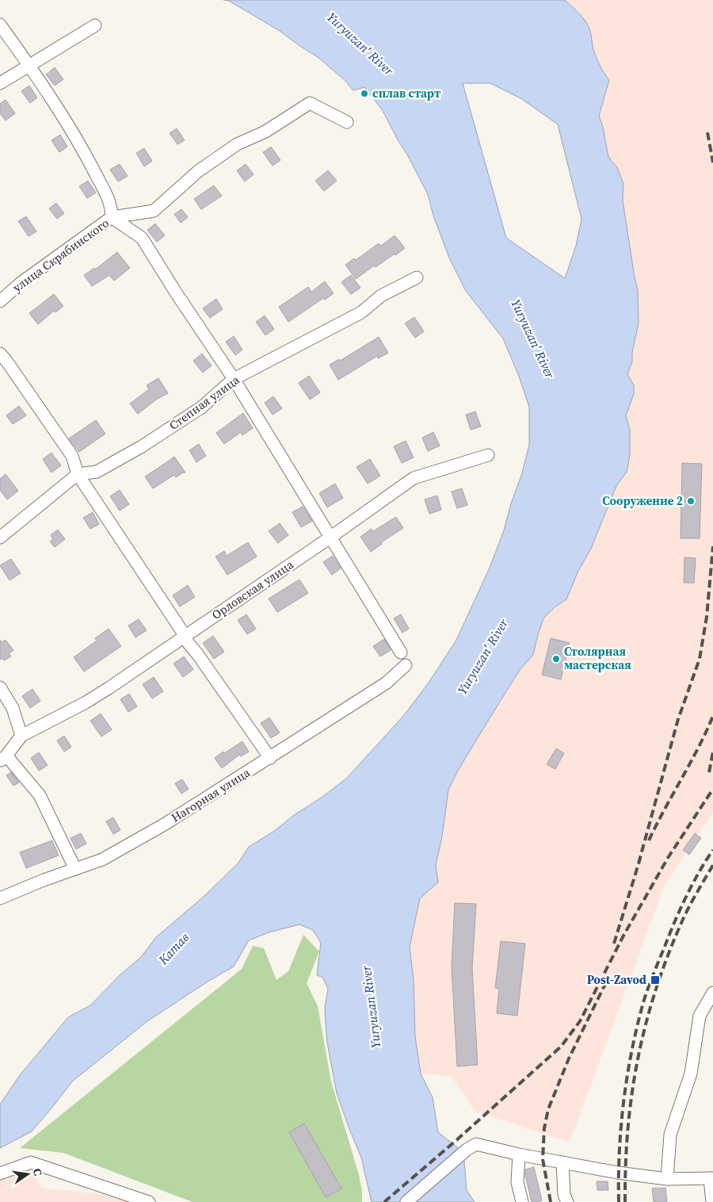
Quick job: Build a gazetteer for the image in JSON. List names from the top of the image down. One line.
{"streets":{"street":["улица Скрябинского","Степная улица","Орловская улица","Нагорная улица"]},"water":["Yuryuzan' River","Катав","Yuryuzan River"],"places":{"other":["сплав старт","Сооружение 2","Столярная мастерская"],"transit":["Post-Zavod"]},"north":"right"}
